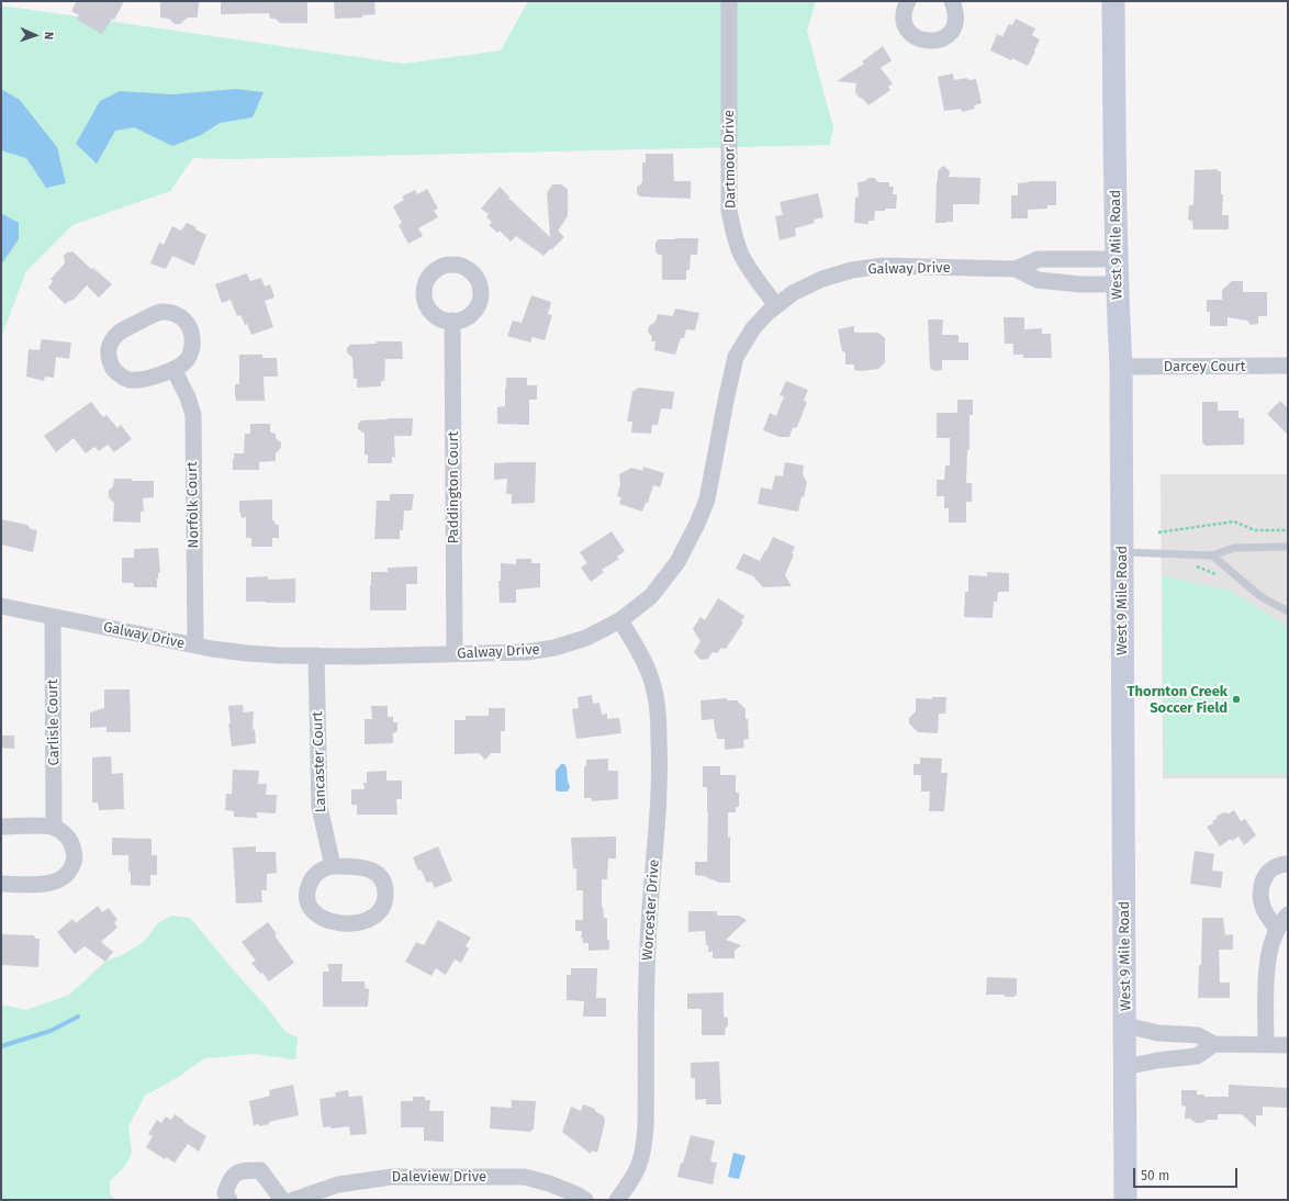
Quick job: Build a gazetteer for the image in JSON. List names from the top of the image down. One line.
{"streets":{"street":["Dartmoor Drive","West 9 Mile Road","Galway Drive","Darcey Court","Paddington Court","Norfolk Court","Carlisle Court","Lancaster Court","Worcester Drive","Daleview Drive"]},"crossings":[["Dartmoor Drive","Galway Drive"],["West 9 Mile Road","Galway Drive"],["West 9 Mile Road","Darcey Court"],["Galway Drive","Paddington Court"],["Galway Drive","Norfolk Court"],["Galway Drive","Carlisle Court"],["Galway Drive","Lancaster Court"],["Galway Drive","Worcester Drive"]],"places":["Thornton Creek Soccer Field"],"scale_bar":"50 m","north":"right"}
